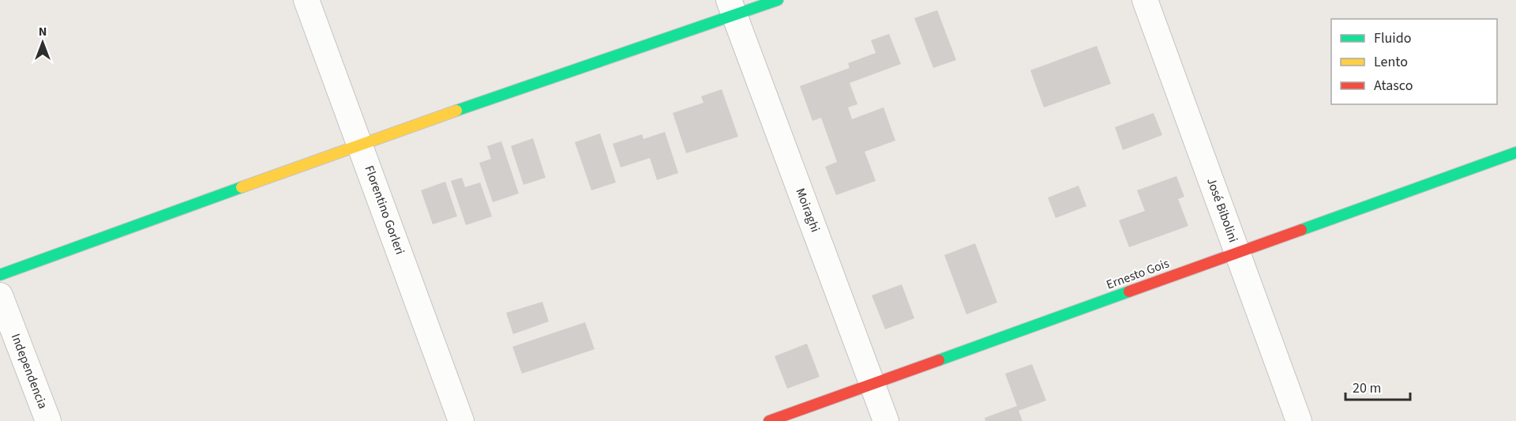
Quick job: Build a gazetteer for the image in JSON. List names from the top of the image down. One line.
{"streets":{"street":["Florentino Gorleri","Moiraghi","José Bibolini","Ernesto Gois","Independencia"]},"crossings":[["Moiraghi","Ernesto Gois"],["José Bibolini","Ernesto Gois"]],"legend":["Fluido","Lento","Atasco"],"scale_bar":"20 m","north":"top"}
